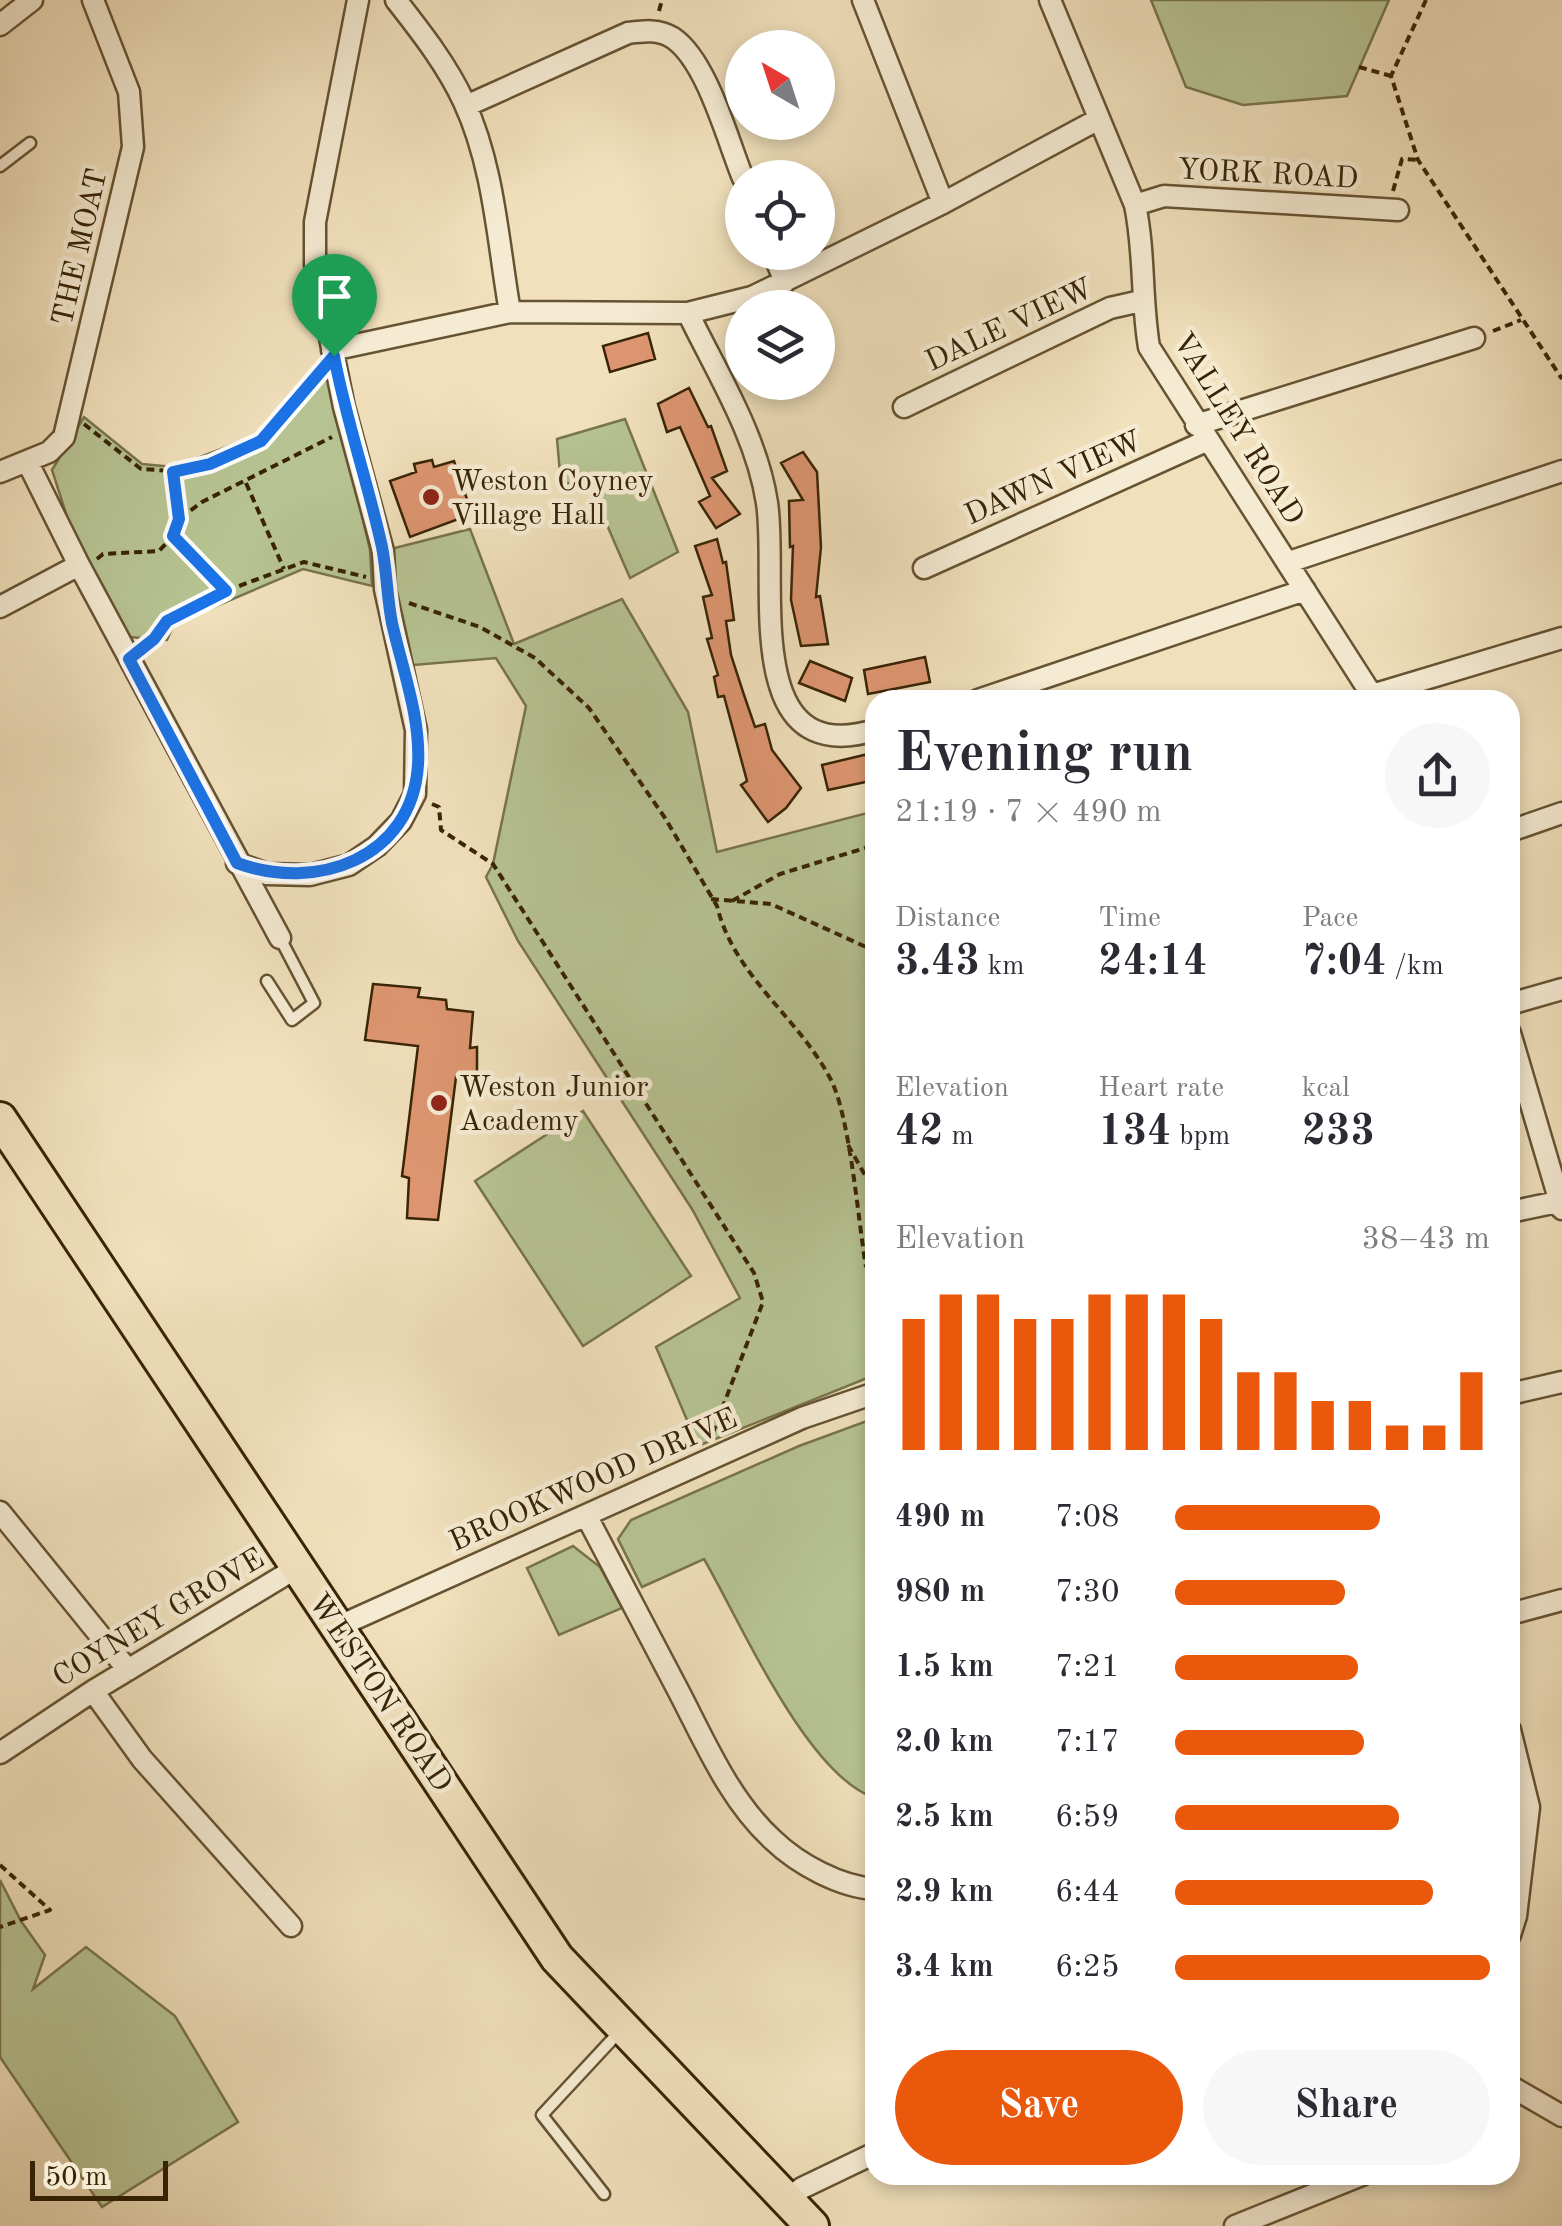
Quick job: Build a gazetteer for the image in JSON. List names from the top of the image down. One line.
{"streets":{"highway":["WESTON ROAD"],"street":["YORK ROAD","THE MOAT","DALE VIEW","VALLEY ROAD","DAWN VIEW","BROOKWOOD DRIVE","COYNEY GROVE"]},"crossings":[["YORK ROAD","VALLEY ROAD"],["DALE VIEW","VALLEY ROAD"],["VALLEY ROAD","DAWN VIEW"],["BROOKWOOD DRIVE","WESTON ROAD"],["COYNEY GROVE","WESTON ROAD"]],"places":["Weston Coyney Village Hall","Weston Junior Academy"],"scale_bar":"50 m","north":"top left","page":{"heading":["Evening run","21:19 · 7 × 490 m"],"stats":[["Distance","3.43 km"],["Time","24:14"],["Pace","7:04 /km"],["Elevation","42 m"],["Heart rate","134 bpm"],["kcal","233"]],"chart":["Elevation","38–43 m"],"list":[{"name":"490 m","note":"7:08"},{"name":"980 m","note":"7:30"},{"name":"1.5 km","note":"7:21"},{"name":"2.0 km","note":"7:17"},{"name":"2.5 km","note":"6:59"},{"name":"2.9 km","note":"6:44"},{"name":"3.4 km","note":"6:25"}],"buttons":["Save","Share"],"scale":"50 m"}}
